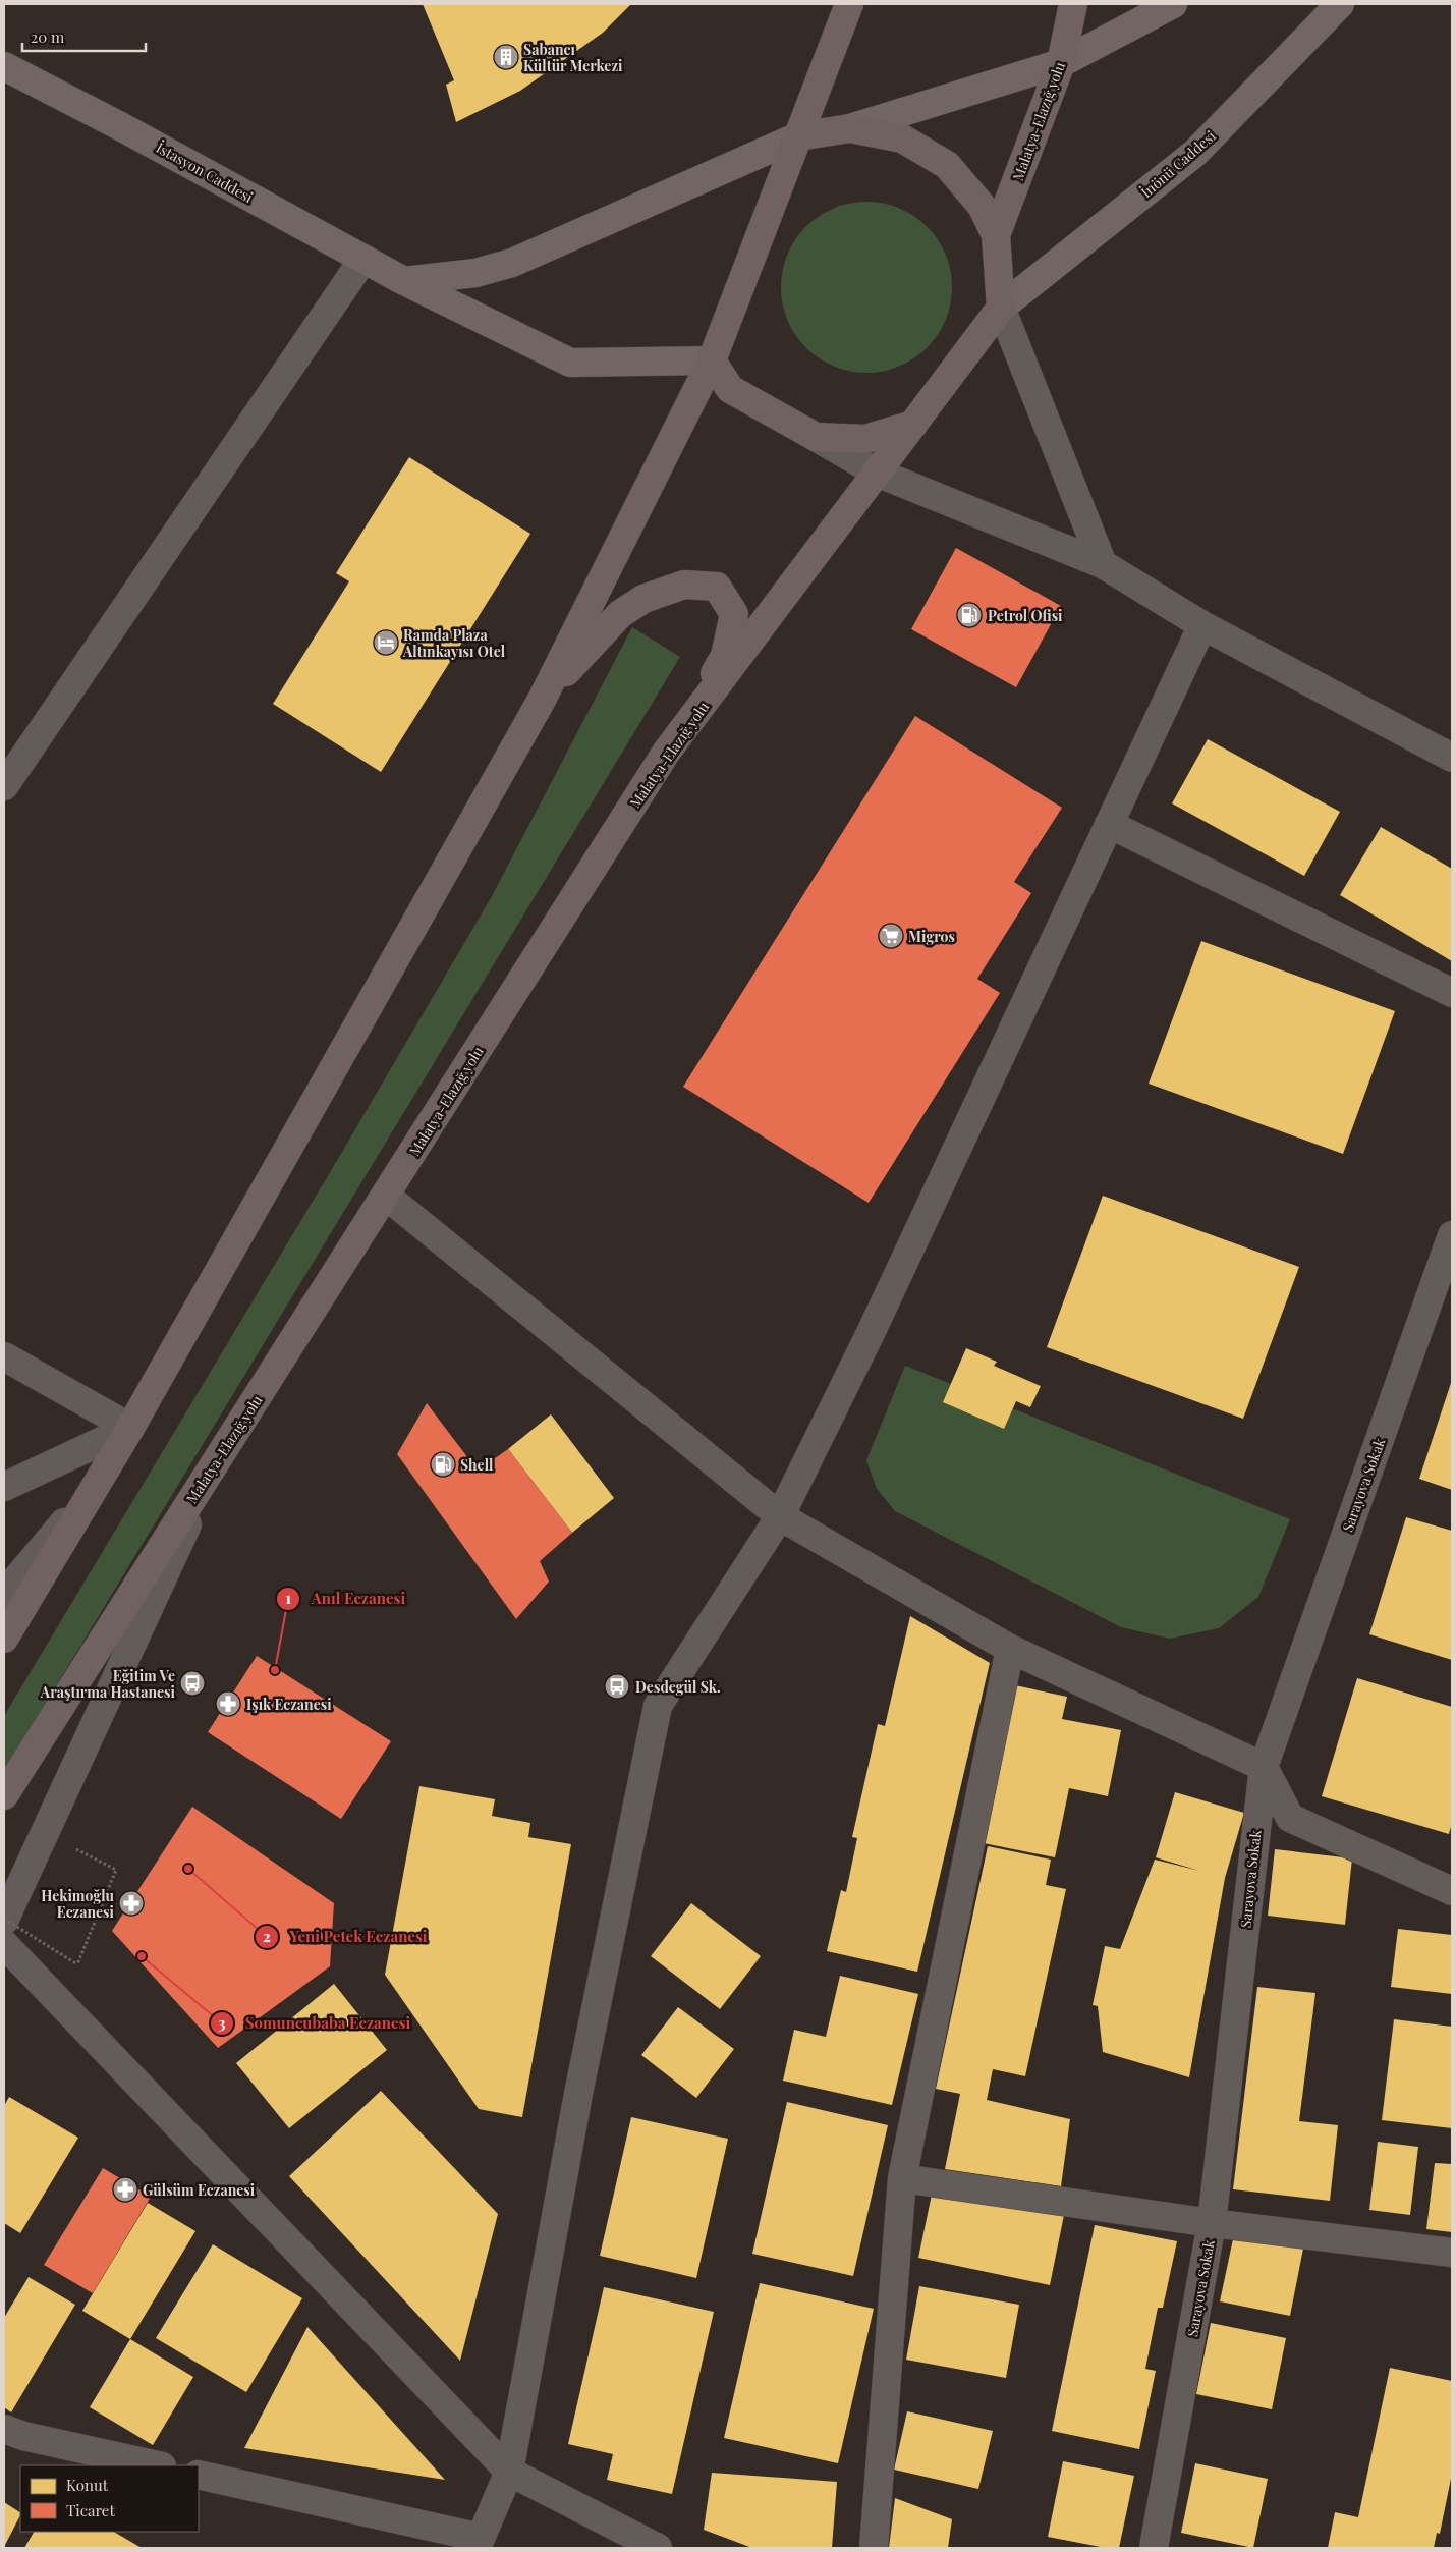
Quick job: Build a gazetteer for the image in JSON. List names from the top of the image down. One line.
{"streets":{"highway":["Malatya-Elazığ yolu"],"main road":["İnönü Caddesi","İstasyon Caddesi"],"street":["Sarayova Sokak"]},"crossings":[["Malatya-Elazığ yolu","İnönü Caddesi"]],"places":{"building":["Sabancı Kültür Merkezi"],"fuel station":["Petrol Ofisi","Shell"],"hotel":["Ramda Plaza Altınkayısı Otel"],"supermarket":["Migros"],"other":["Anıl Eczanesi","Yeni Petek Eczanesi","Somuncubaba Eczanesi"],"bus stop":["Eğitim Ve Araştırma Hastanesi","Desdegül Sk."],"pharmacy":["Işık Eczanesi","Hekimoğlu Eczanesi","Gülsüm Eczanesi"]},"legend":["Konut","Ticaret"],"scale_bar":"20 m"}
